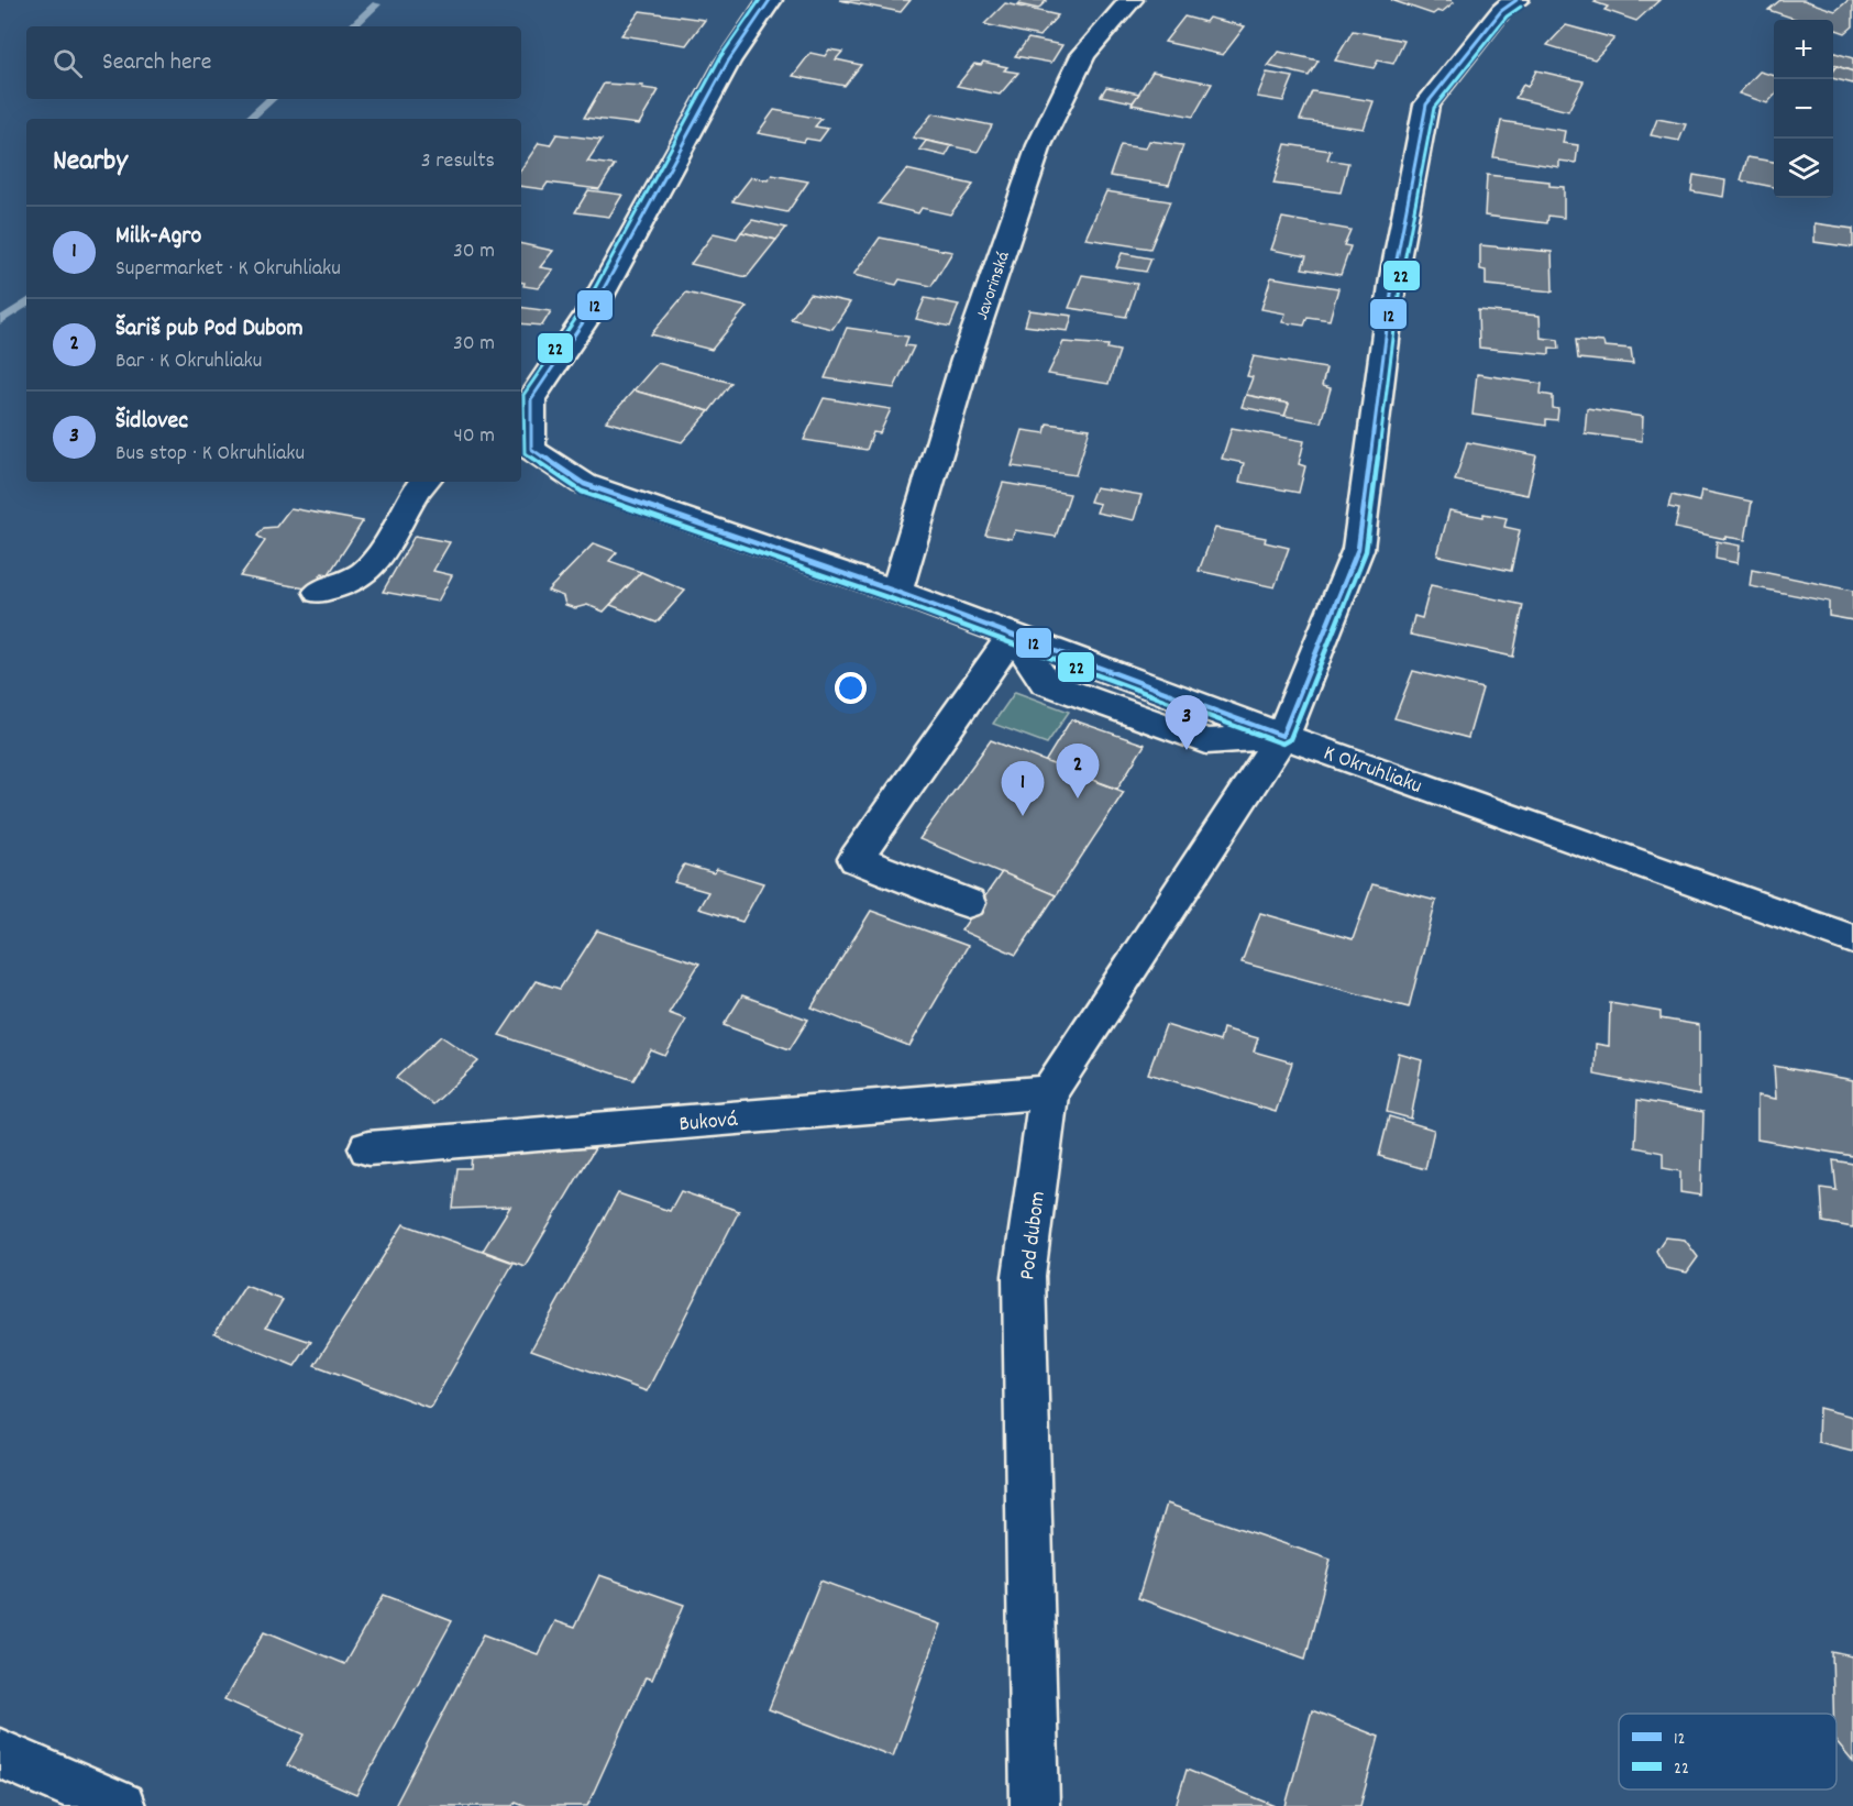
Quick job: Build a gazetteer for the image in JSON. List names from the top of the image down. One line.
{"streets":{"street":["Javorinská","K Okruhliaku","Buková","Pod dubom"]},"crossings":[["Javorinská","K Okruhliaku"],["K Okruhliaku","Pod dubom"],["Buková","Pod dubom"]],"lines":["transit line 12","transit line 22"],"legend":["12","22"],"page":{"map_buttons":["+","−"],"search":"Search here","heading":["Nearby","3 results"],"list":[{"mark":"1","name":"Milk-Agro","note":"Supermarket · K Okruhliaku","value":"30 m"},{"mark":"2","name":"Šariš pub Pod Dubom","note":"Bar · K Okruhliaku","value":"30 m"},{"mark":"3","name":"Šidlovec","note":"Bus stop · K Okruhliaku","value":"40 m"}],"pins":["3","2","1"]}}
